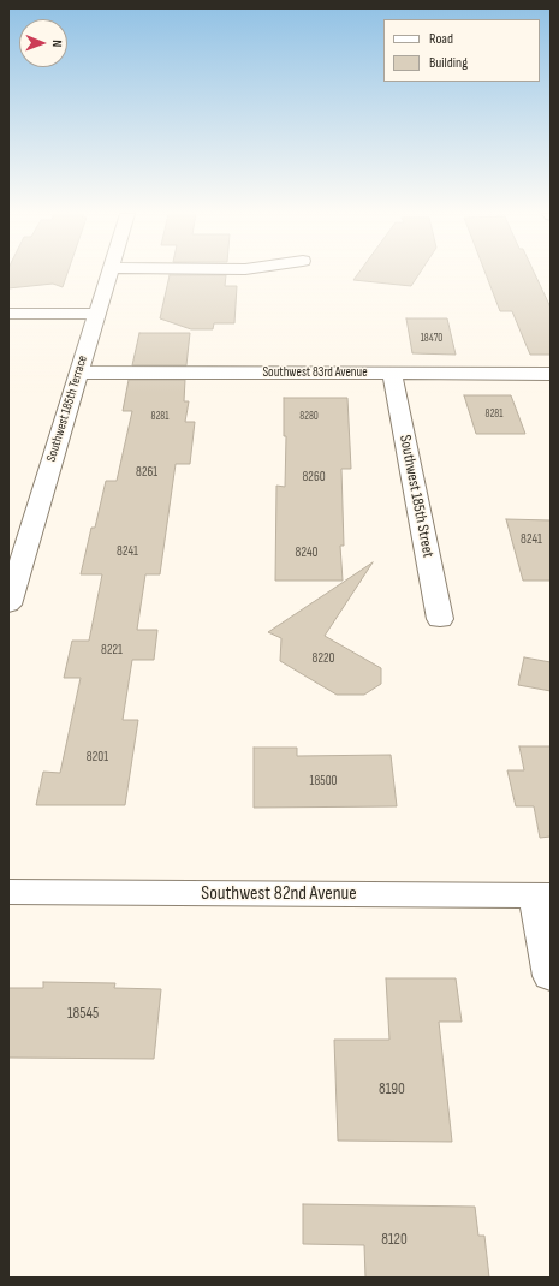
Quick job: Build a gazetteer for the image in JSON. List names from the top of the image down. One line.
{"streets":{"street":["Southwest 83rd Avenue","Southwest 185th Terrace","Southwest 185th Street","Southwest 82nd Avenue"]},"crossings":[["Southwest 83rd Avenue","Southwest 185th Terrace"],["Southwest 83rd Avenue","Southwest 185th Street"]],"house_numbers":["18470","8281","8281","8280","8261","8260","8241","8241","8240","8221","8220","8201","18500","18545","8190","8120"],"legend":["Road","Building"],"north":"right"}
